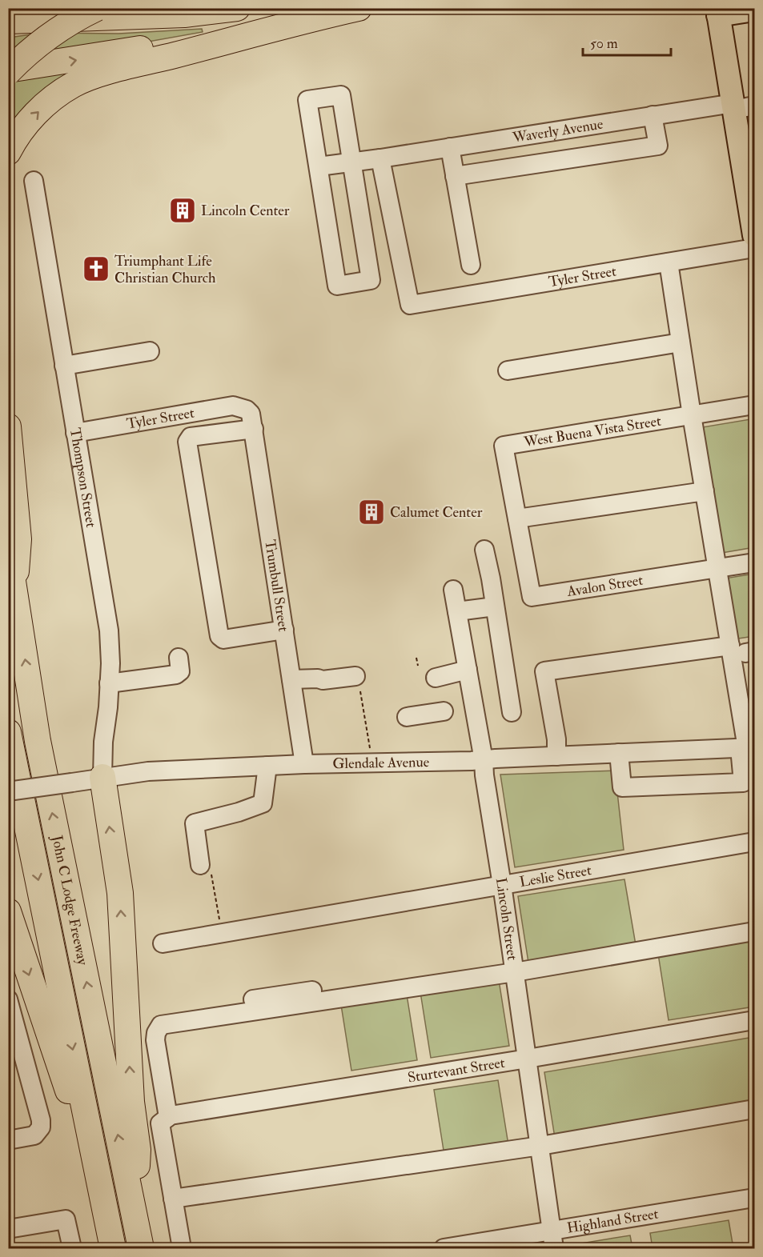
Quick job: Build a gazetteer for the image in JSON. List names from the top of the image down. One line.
{"streets":{"highway":["John C Lodge Freeway"],"street":["Waverly Avenue","Tyler Street","West Buena Vista Street","Thompson Street","Trumbull Street","Avalon Street","Glendale Avenue","Leslie Street","Lincoln Street","Sturtevant Street","Highland Street"]},"crossings":[["Waverly Avenue","Tyler Street"],["Tyler Street","Thompson Street"],["Tyler Street","Trumbull Street"],["West Buena Vista Street","Avalon Street"],["Thompson Street","Glendale Avenue"],["Trumbull Street","Glendale Avenue"],["Glendale Avenue","Lincoln Street"],["Leslie Street","Lincoln Street"],["Lincoln Street","Sturtevant Street"],["Lincoln Street","Highland Street"]],"places":{"building":["Lincoln Center","Calumet Center"],"church":["Triumphant Life Christian Church"]},"scale_bar":"50 m"}
